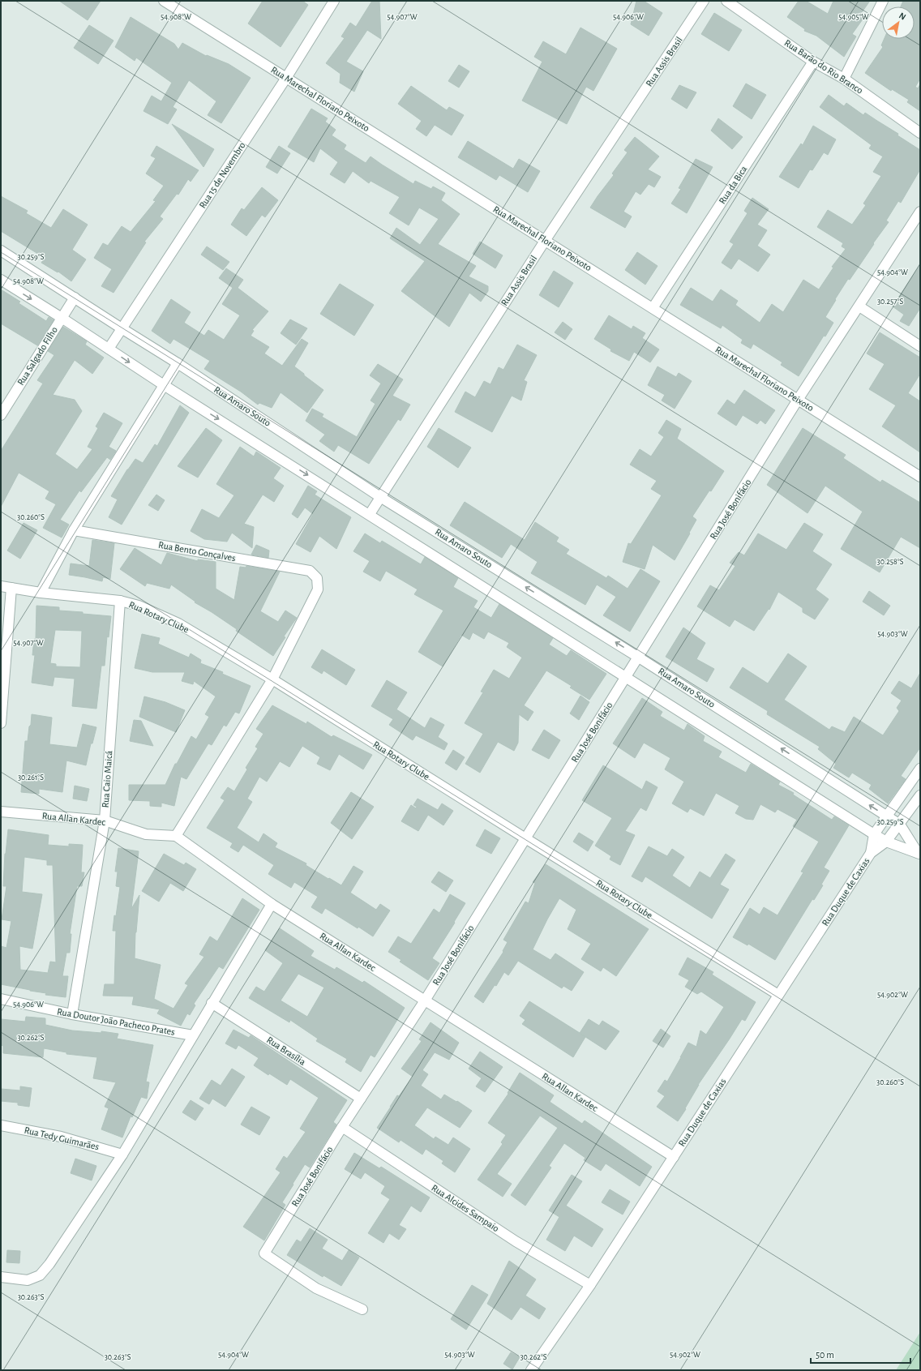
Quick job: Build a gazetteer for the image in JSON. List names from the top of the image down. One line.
{"streets":{"street":["Rua Assis Brasil","Rua Barão do Rio Branco","Rua Marechal Floriano Peixoto","Rua 15 de Novembro","Rua da Bica","Rua Salgado Filho","Rua Amaro Souto","Rua José Bonifácio","Rua Bento Gonçalves","Rua Rotary Clube","Rua Caio Maicá","Rua Allan Kardec","Rua Duque de Caxias","Rua Doutor João Pacheco Prates","Rua Brasília","Rua Tedy Guimarães","Rua Alcides Sampaio"]},"crossings":[["Rua Assis Brasil","Rua Marechal Floriano Peixoto"],["Rua Assis Brasil","Rua Amaro Souto"],["Rua Barão do Rio Branco","Rua da Bica"],["Rua Marechal Floriano Peixoto","Rua 15 de Novembro"],["Rua Marechal Floriano Peixoto","Rua da Bica"],["Rua Marechal Floriano Peixoto","Rua José Bonifácio"],["Rua 15 de Novembro","Rua Amaro Souto"],["Rua Salgado Filho","Rua Amaro Souto"],["Rua Amaro Souto","Rua José Bonifácio"],["Rua Amaro Souto","Rua Duque de Caxias"],["Rua José Bonifácio","Rua Rotary Clube"],["Rua José Bonifácio","Rua Allan Kardec"],["Rua José Bonifácio","Rua Brasília"],["Rua José Bonifácio","Rua Alcides Sampaio"],["Rua Bento Gonçalves","Rua Rotary Clube"],["Rua Rotary Clube","Rua Caio Maicá"],["Rua Rotary Clube","Rua Duque de Caxias"],["Rua Caio Maicá","Rua Allan Kardec"],["Rua Caio Maicá","Rua Doutor João Pacheco Prates"],["Rua Allan Kardec","Rua Duque de Caxias"],["Rua Duque de Caxias","Rua Alcides Sampaio"]],"scale_bar":"50 m","north":"top right","coordinates":["54.908°W","54.907°W","54.906°W","54.905°W","30.259°S","54.904°W","30.257°S","30.260°S","30.258°S","54.903°W","30.261°S","54.902°W","30.262°S","30.263°S"]}
